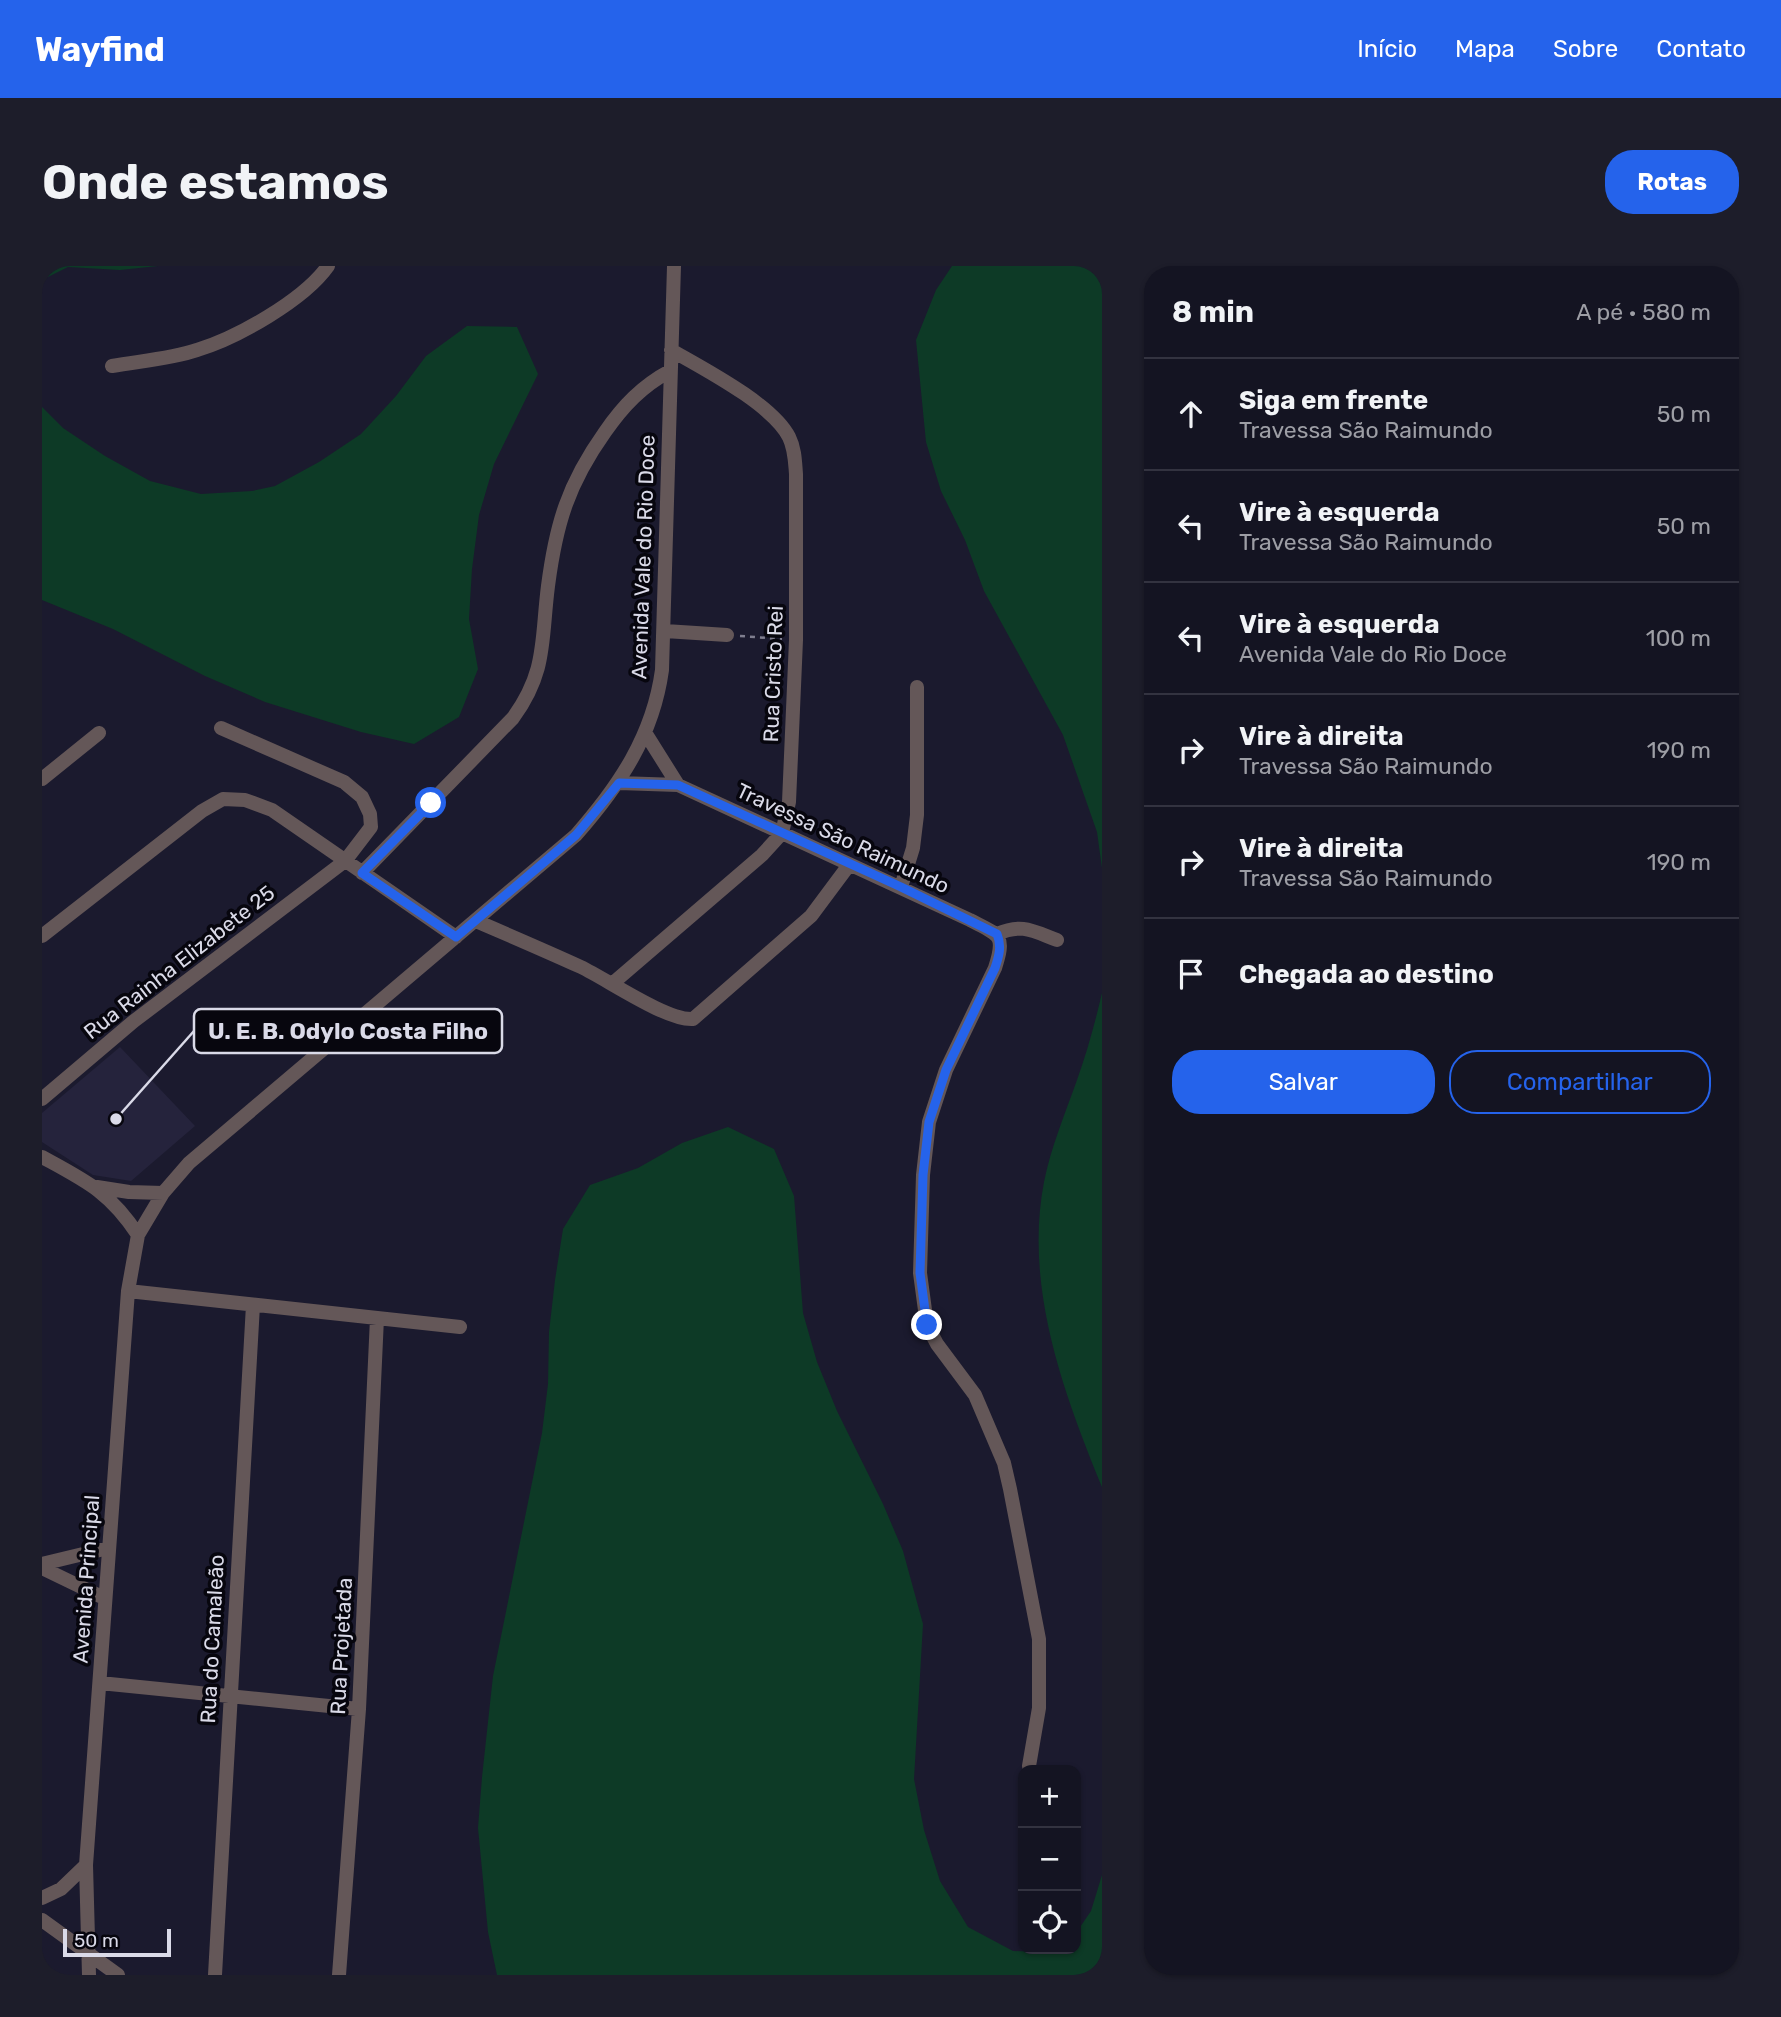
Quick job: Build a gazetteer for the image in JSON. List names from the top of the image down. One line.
{"streets":{"street":["Avenida Vale do Rio Doce","Rua Cristo Rei","Travessa São Raimundo","Rua Rainha Elizabete 25","Avenida Principal","Rua do Camaleão","Rua Projetada"]},"crossings":[["Avenida Vale do Rio Doce","Rua Cristo Rei"],["Avenida Vale do Rio Doce","Travessa São Raimundo"],["Avenida Vale do Rio Doce","Avenida Principal"],["Rua Cristo Rei","Travessa São Raimundo"]],"places":["U. E. B. Odylo Costa Filho"],"scale_bar":"50 m","page":{"header":"Wayfind","nav":["Início","Mapa","Sobre","Contato"],"buttons":["Rotas",["Salvar","Compartilhar"]],"title":"Onde estamos","heading":["8 min","A pé · 580 m"],"list":[["Siga em frente","Travessa São Raimundo","50 m"],["Vire à esquerda","Travessa São Raimundo","50 m"],["Vire à esquerda","Avenida Vale do Rio Doce","100 m"],["Vire à direita","Travessa São Raimundo","190 m"],["Vire à direita","Travessa São Raimundo","190 m"],"Chegada ao destino"],"map_buttons":["+","−"],"scale":"50 m"}}
